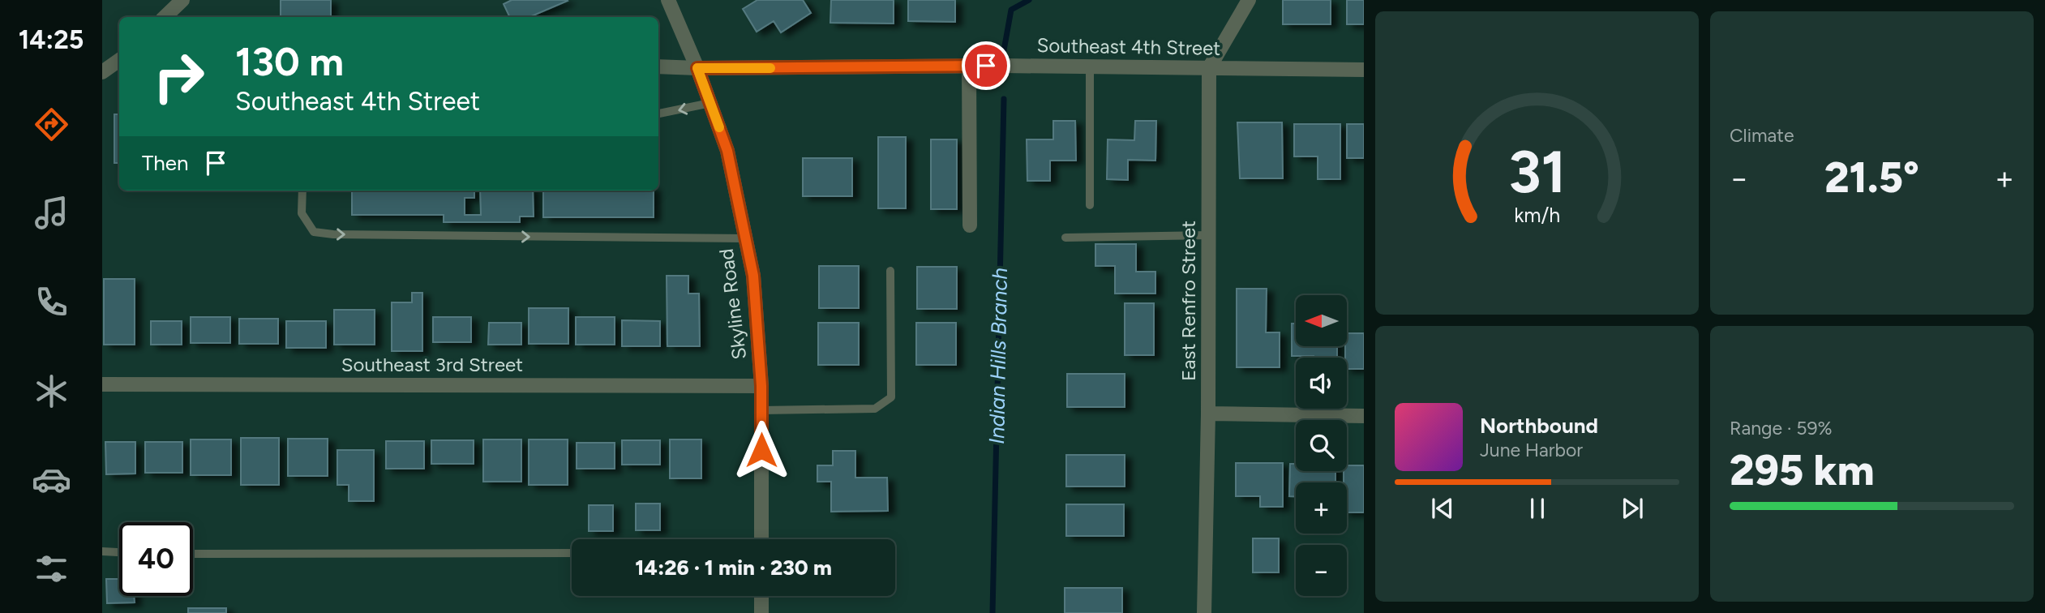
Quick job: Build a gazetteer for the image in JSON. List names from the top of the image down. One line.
{"streets":{"street":["Southeast 4th Street","East Renfro Street","Skyline Road","Southeast 3rd Street"]},"crossings":[["Southeast 4th Street","East Renfro Street"],["Southeast 4th Street","Skyline Road"],["Skyline Road","Southeast 3rd Street"]],"water":["Indian Hills Branch"],"north":"left","page":{"tabs":"14:25","tile":["Climate",["Range · 59%","295 km"]],"turn":["130 m","Southeast 4th Street"],"then":"Then","heat":["−","21.5°","+"],"map_buttons":["+","−"],"song":["Northbound","June Harbor"],"limit":"40","trip":"14:26 · 1 min · 230 m","gauge":["31","km/h"]}}
